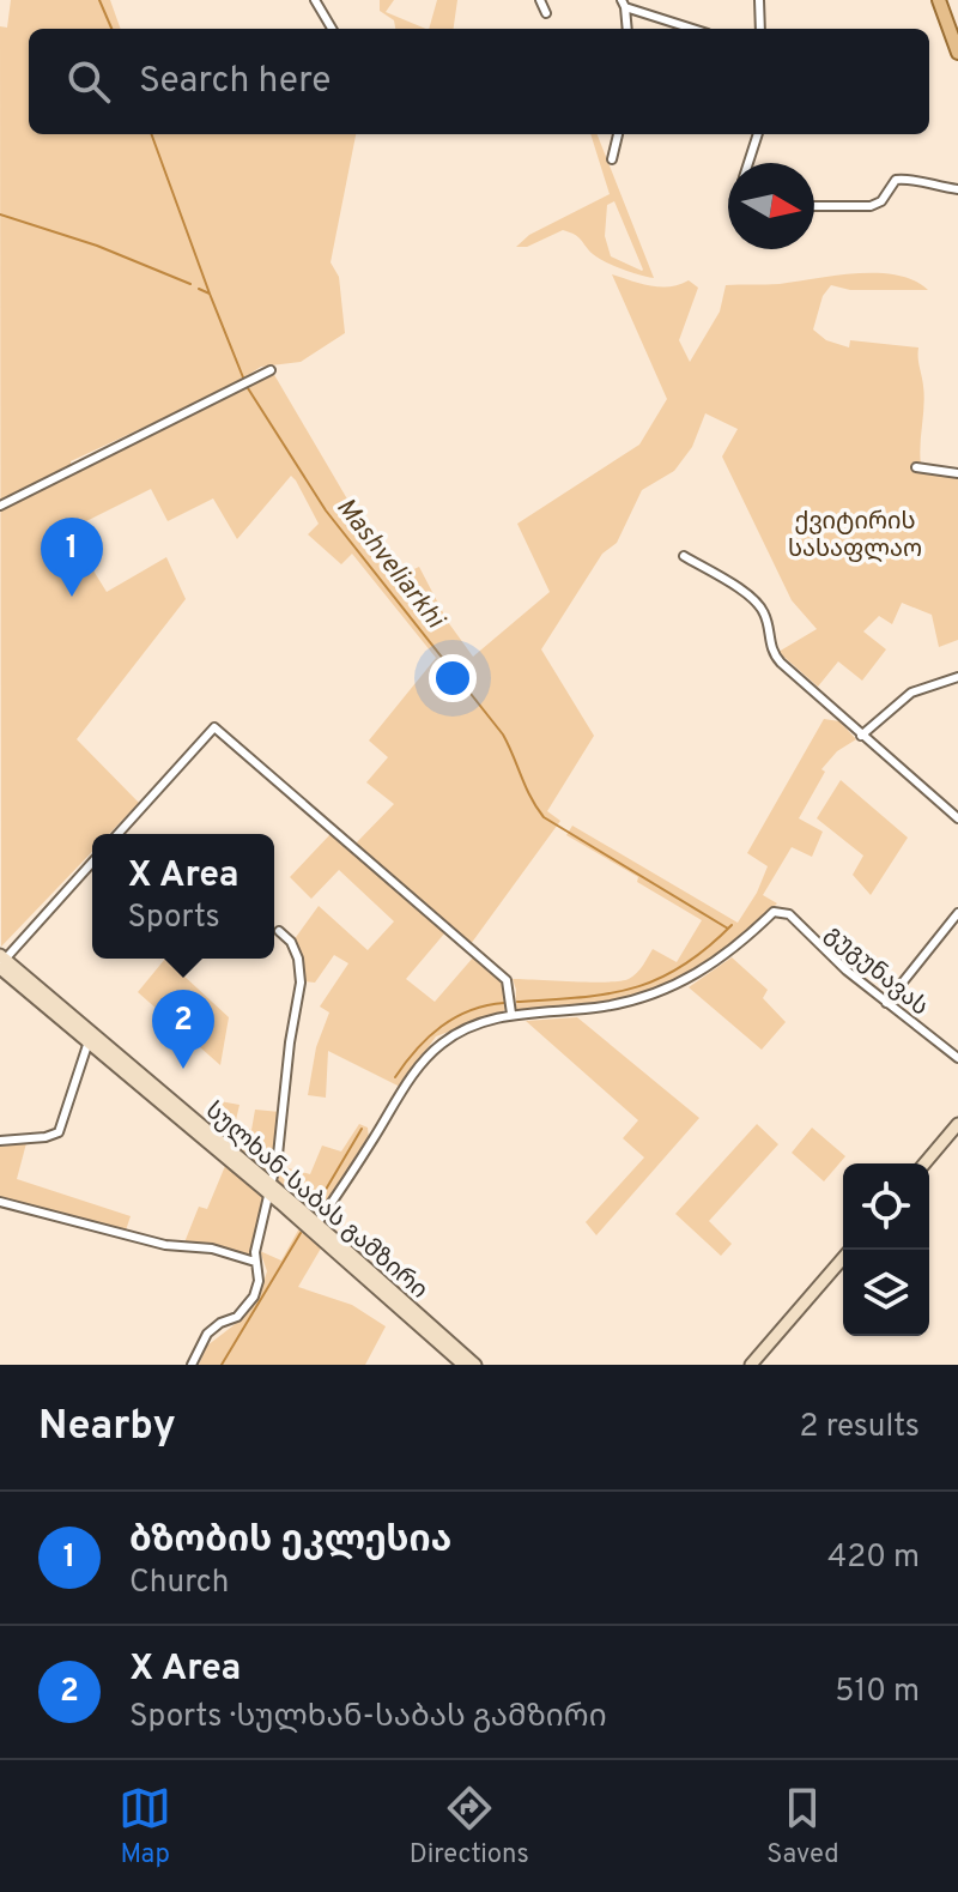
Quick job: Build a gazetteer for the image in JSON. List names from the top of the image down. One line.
{"streets":{"main road":["სულხან-საბას გამზირი"],"street":["გუგუნავას"]},"water":["Mashveliarkhi"],"parks":["ქვიტირის სასაფლაო"],"north":"right","page":{"search":"Search here","pins":["1","2"],"popup":["X Area","Sports"],"heading":["Nearby","2 results"],"list":[{"mark":"1","name":"ბზობის ეკლესია","note":"Church","value":"420 m"},{"mark":"2","name":"X Area","note":"Sports · სულხან-საბას გამზირი","value":"510 m"}],"nav":["Map","Directions","Saved"]}}
